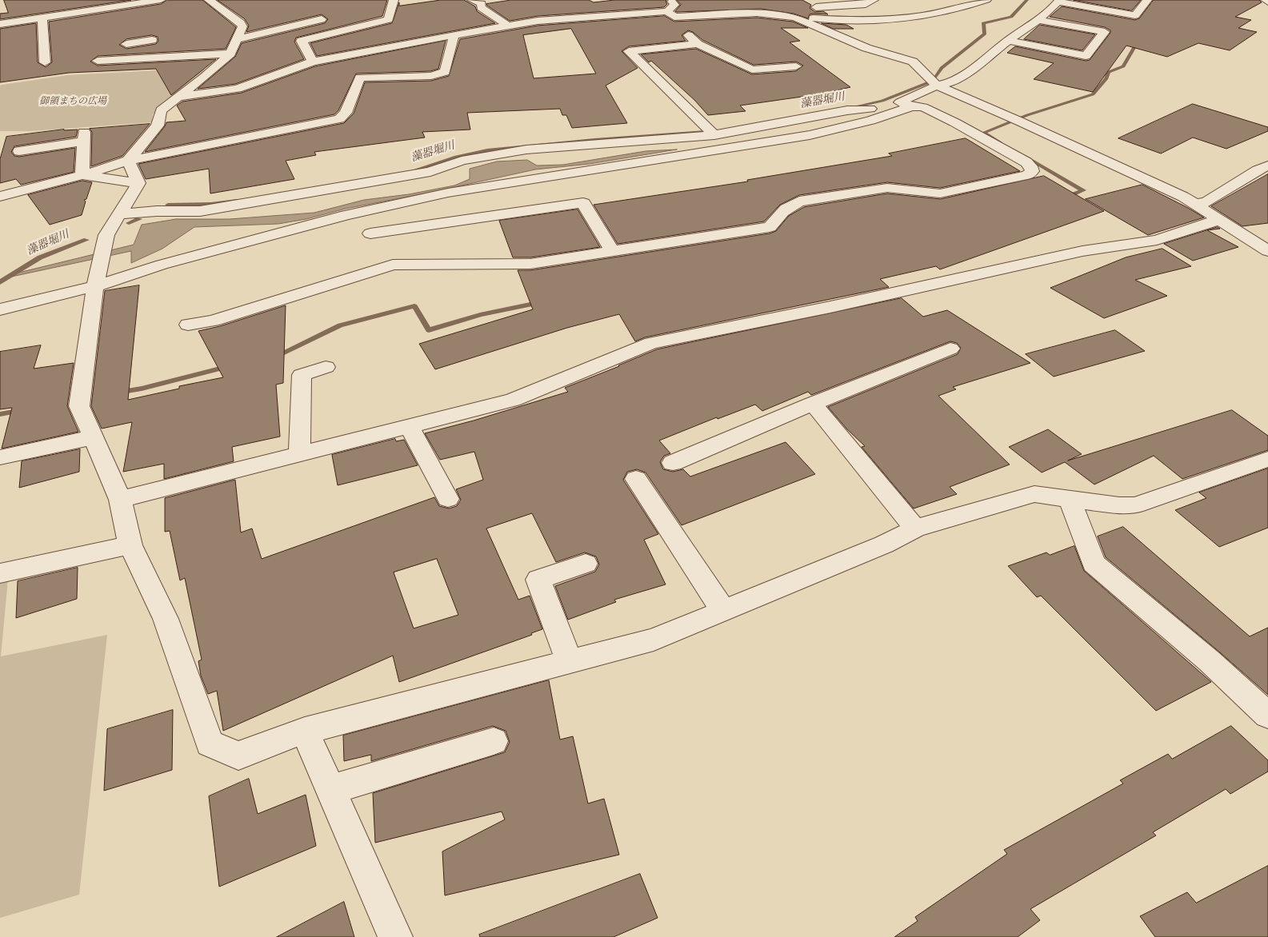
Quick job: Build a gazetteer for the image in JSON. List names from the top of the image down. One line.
{"water":["藻器堀川"],"parks":["御領まちの広場"]}
